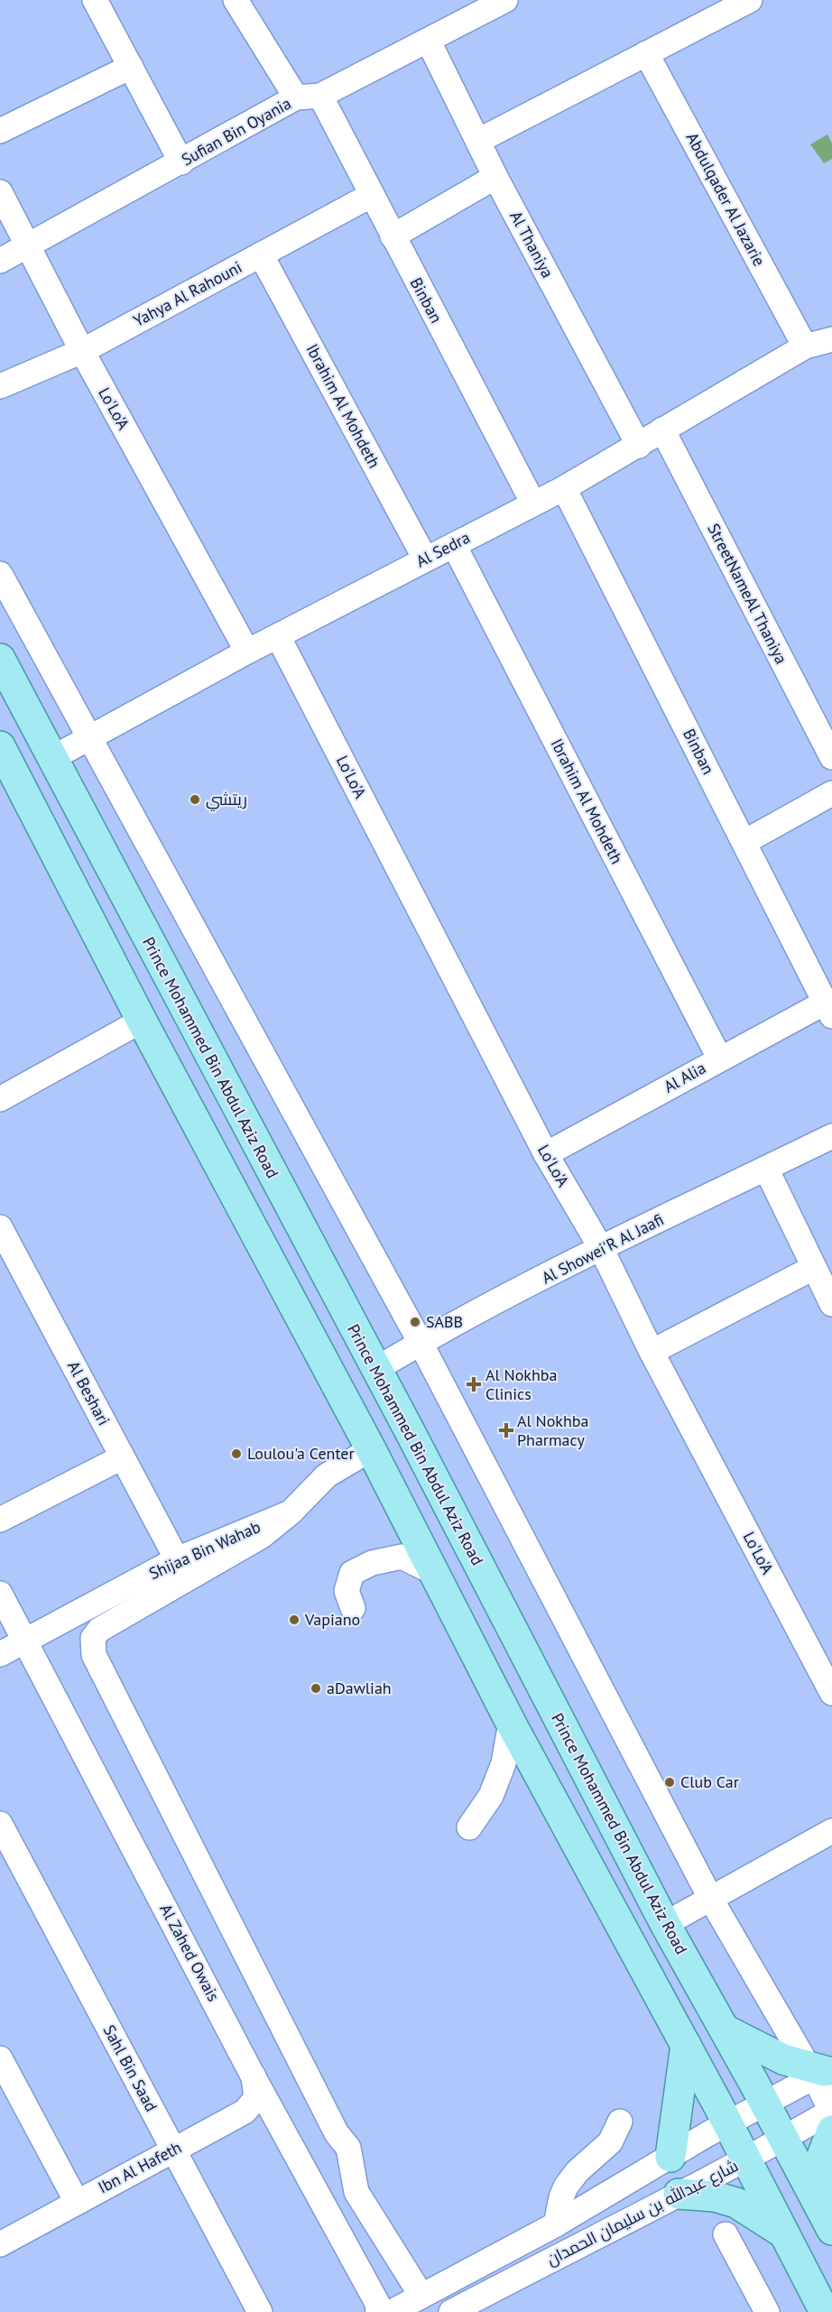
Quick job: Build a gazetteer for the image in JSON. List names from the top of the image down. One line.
{"streets":{"main road":["Prince Mohammed Bin Abdul Aziz Road"],"street":["Sufian Bin Oyania","Abdulqader Al Jazarie","Al Thaniya","Yahya Al Rahouni","Binban","Ibrahim Al Mohdeth","Lo'Lo'A","Al Sedra","StreetNameAl Thaniya","Al Alia","Al Showei'R Al Jaafi","Al Beshari","Shijaa Bin Wahab","Al Zahed Owais","Sahl Bin Saad","Ibn Al Hafeth","شارع عبدالله بن سليمان الحمدان"]},"crossings":[["Sufian Bin Oyania","Al Thaniya"],["Sufian Bin Oyania","Binban"],["Sufian Bin Oyania","Lo'Lo'A"],["Abdulqader Al Jazarie","Al Sedra"],["Al Thaniya","Al Sedra"],["Yahya Al Rahouni","Binban"],["Yahya Al Rahouni","Ibrahim Al Mohdeth"],["Yahya Al Rahouni","Lo'Lo'A"],["Binban","Al Sedra"],["Binban","Al Alia"],["Ibrahim Al Mohdeth","Al Sedra"],["Ibrahim Al Mohdeth","Al Alia"],["Lo'Lo'A","Al Sedra"],["Lo'Lo'A","Al Alia"],["Lo'Lo'A","Al Showei'R Al Jaafi"],["Al Sedra","StreetNameAl Thaniya"],["Al Sedra","Prince Mohammed Bin Abdul Aziz Road"],["Prince Mohammed Bin Abdul Aziz Road","Al Showei'R Al Jaafi"],["Prince Mohammed Bin Abdul Aziz Road","شارع عبدالله بن سليمان الحمدان"],["Al Beshari","Shijaa Bin Wahab"],["Shijaa Bin Wahab","Al Zahed Owais"],["Al Zahed Owais","Ibn Al Hafeth"],["Sahl Bin Saad","Ibn Al Hafeth"]],"places":{"other":["ريتشي","SABB","Loulou'a Center","Vapiano","aDawliah","Club Car"],"health":["Al Nokhba Clinics","Al Nokhba Pharmacy"]}}
